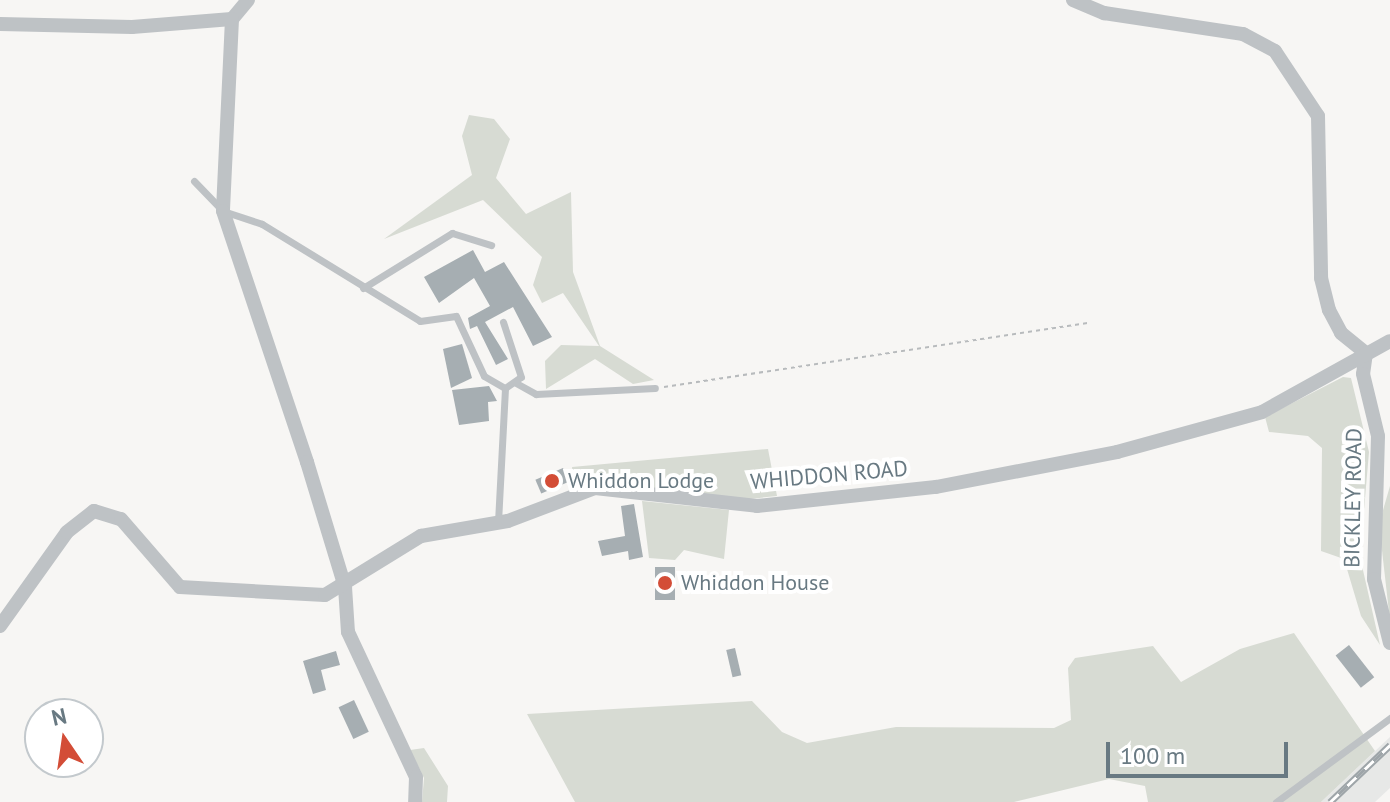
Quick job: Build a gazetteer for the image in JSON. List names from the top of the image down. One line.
{"streets":{"street":["WHIDDON ROAD","BICKLEY ROAD"]},"crossings":[["WHIDDON ROAD","BICKLEY ROAD"]],"places":["Whiddon Lodge","Whiddon House"],"scale_bar":"100 m","north":"top"}
